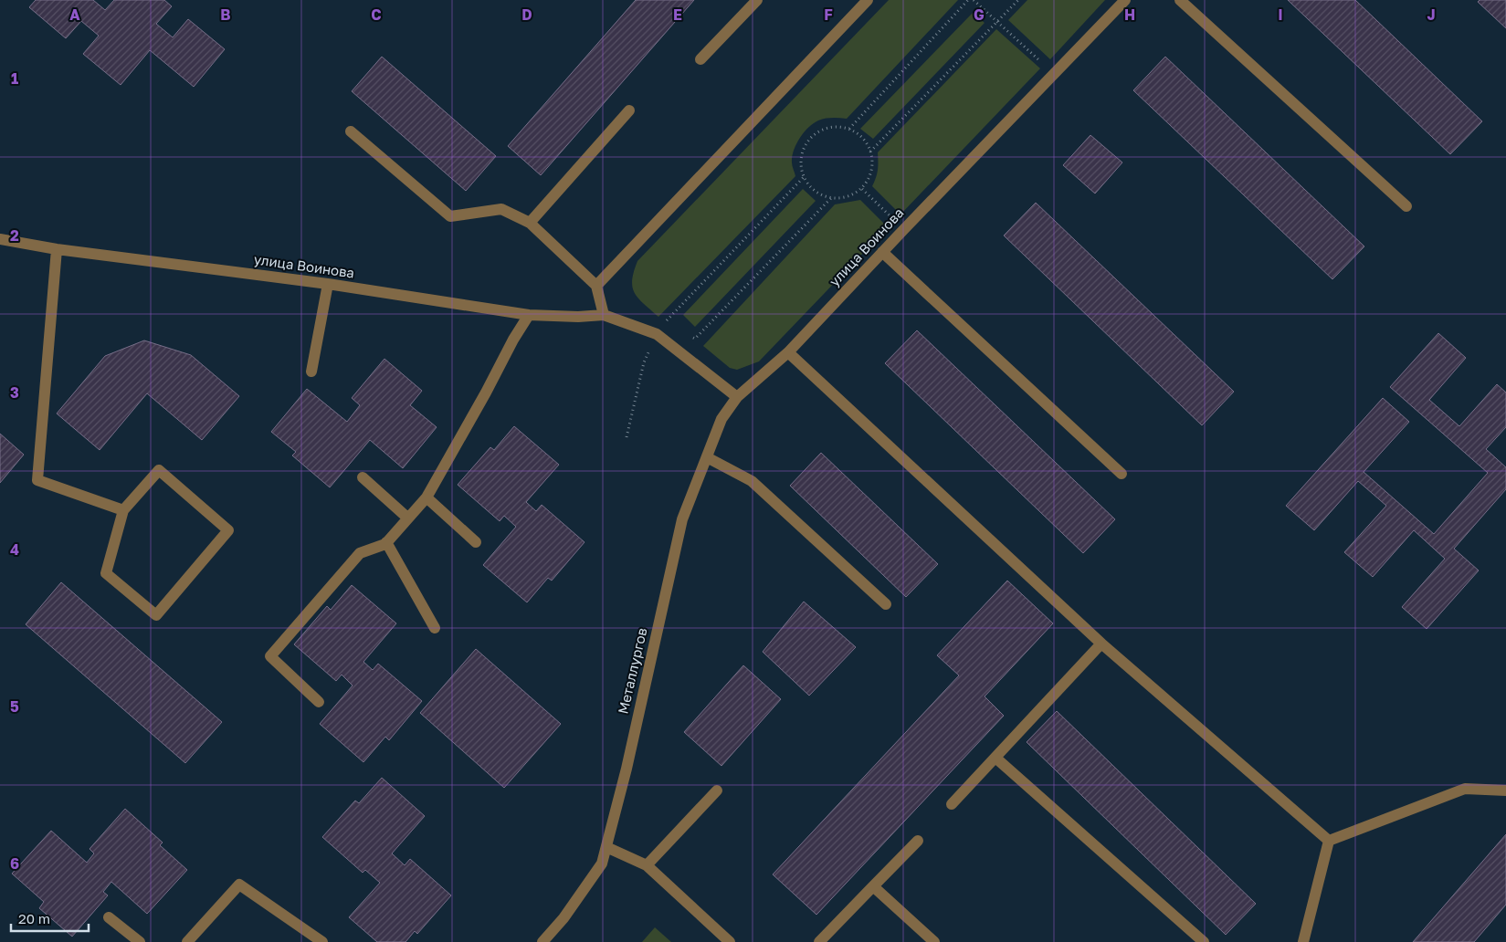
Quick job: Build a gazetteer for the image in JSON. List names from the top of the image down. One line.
{"streets":{"street":["улица Воинова","Металлургов"]},"crossings":[["улица Воинова","Металлургов"]],"scale_bar":"20 m","grid":{"columns":["A","B","C","D","E","F","G","H","I","J"],"rows":["1","2","3","4","5","6"]}}
